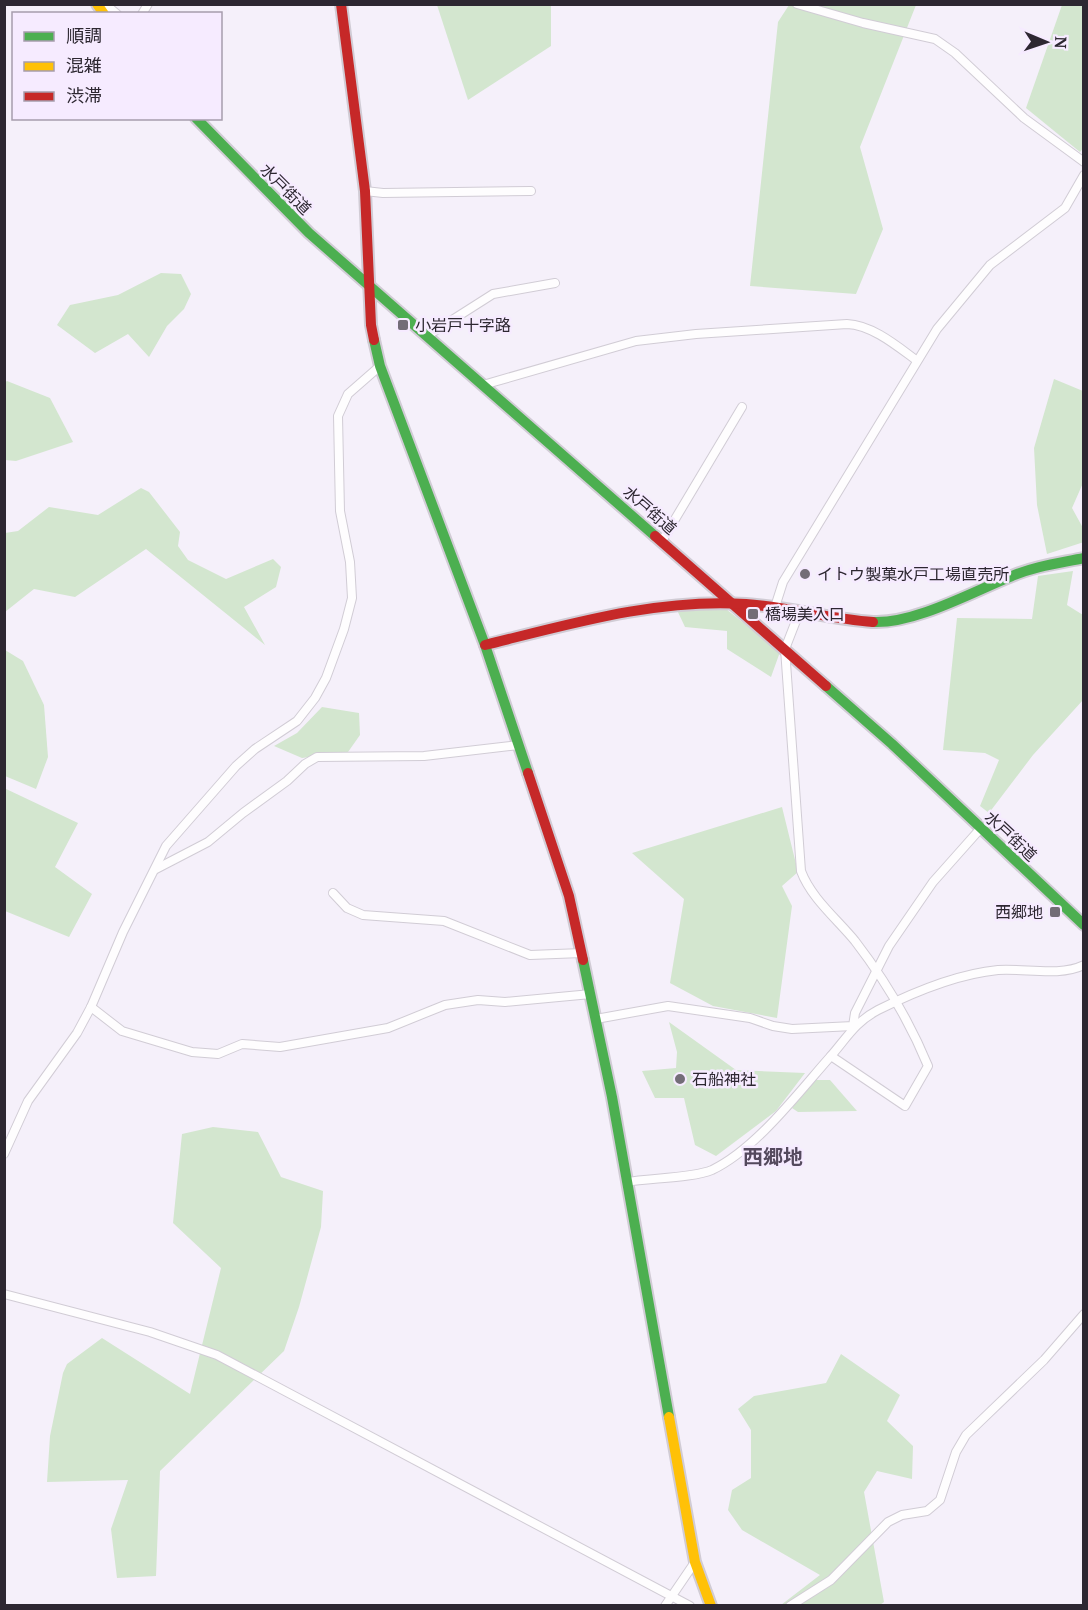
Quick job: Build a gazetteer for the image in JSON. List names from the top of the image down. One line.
{"streets":{"main road":["水戸街道"]},"districts":["西郷地"],"places":{"transit":["小岩戸十字路","橋場美入口","西郷地"],"other":["イトウ製菓水戸工場直売所","石船神社"]},"legend":["順調","混雑","渋滞"],"north":"right"}
